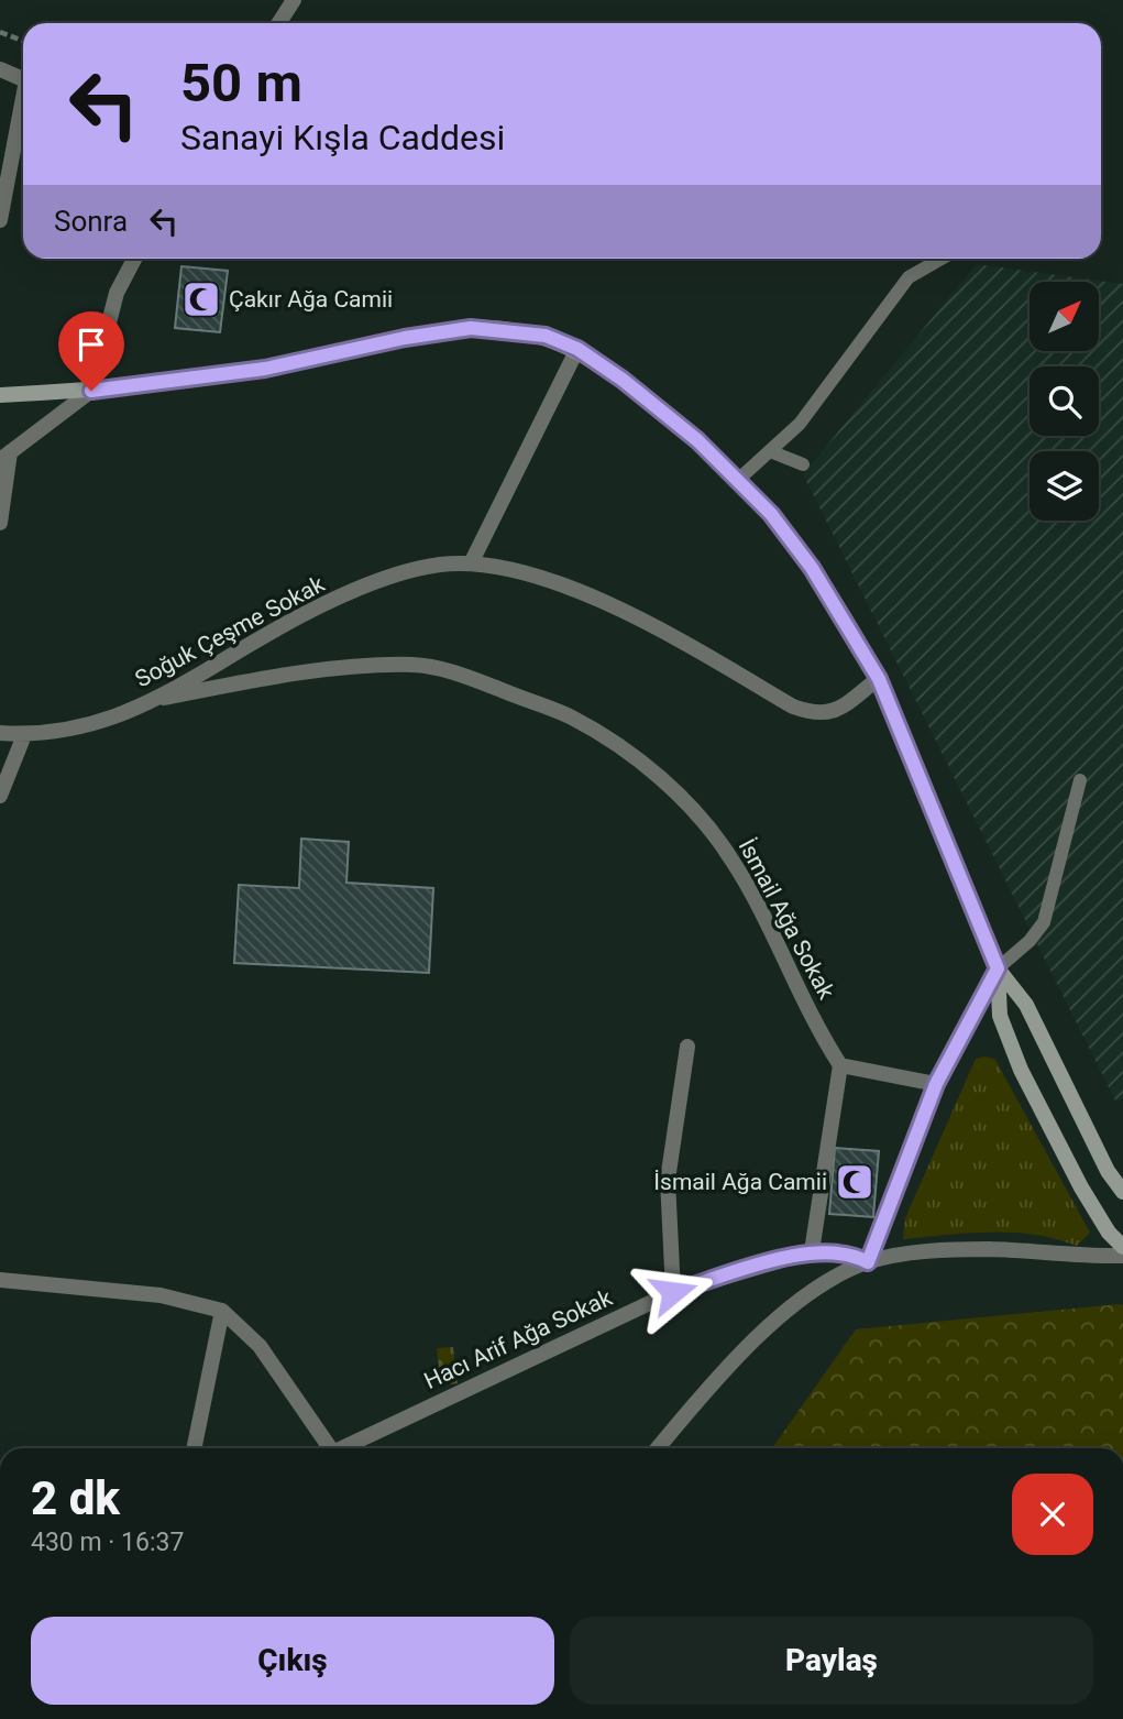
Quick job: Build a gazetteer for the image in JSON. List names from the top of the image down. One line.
{"streets":{"street":["Soğuk Çeşme Sokak","İsmail Ağa Sokak","Hacı Arif Ağa Sokak"]},"crossings":[["Soğuk Çeşme Sokak","İsmail Ağa Sokak"]],"places":{"mosque":["Çakır Ağa Camii","İsmail Ağa Camii"]},"north":"top right","page":{"turn":["50 m","Sanayi Kışla Caddesi"],"then":"Sonra","heading":["2 dk","430 m · 16:37"],"buttons":["Çıkış","Paylaş"]}}
